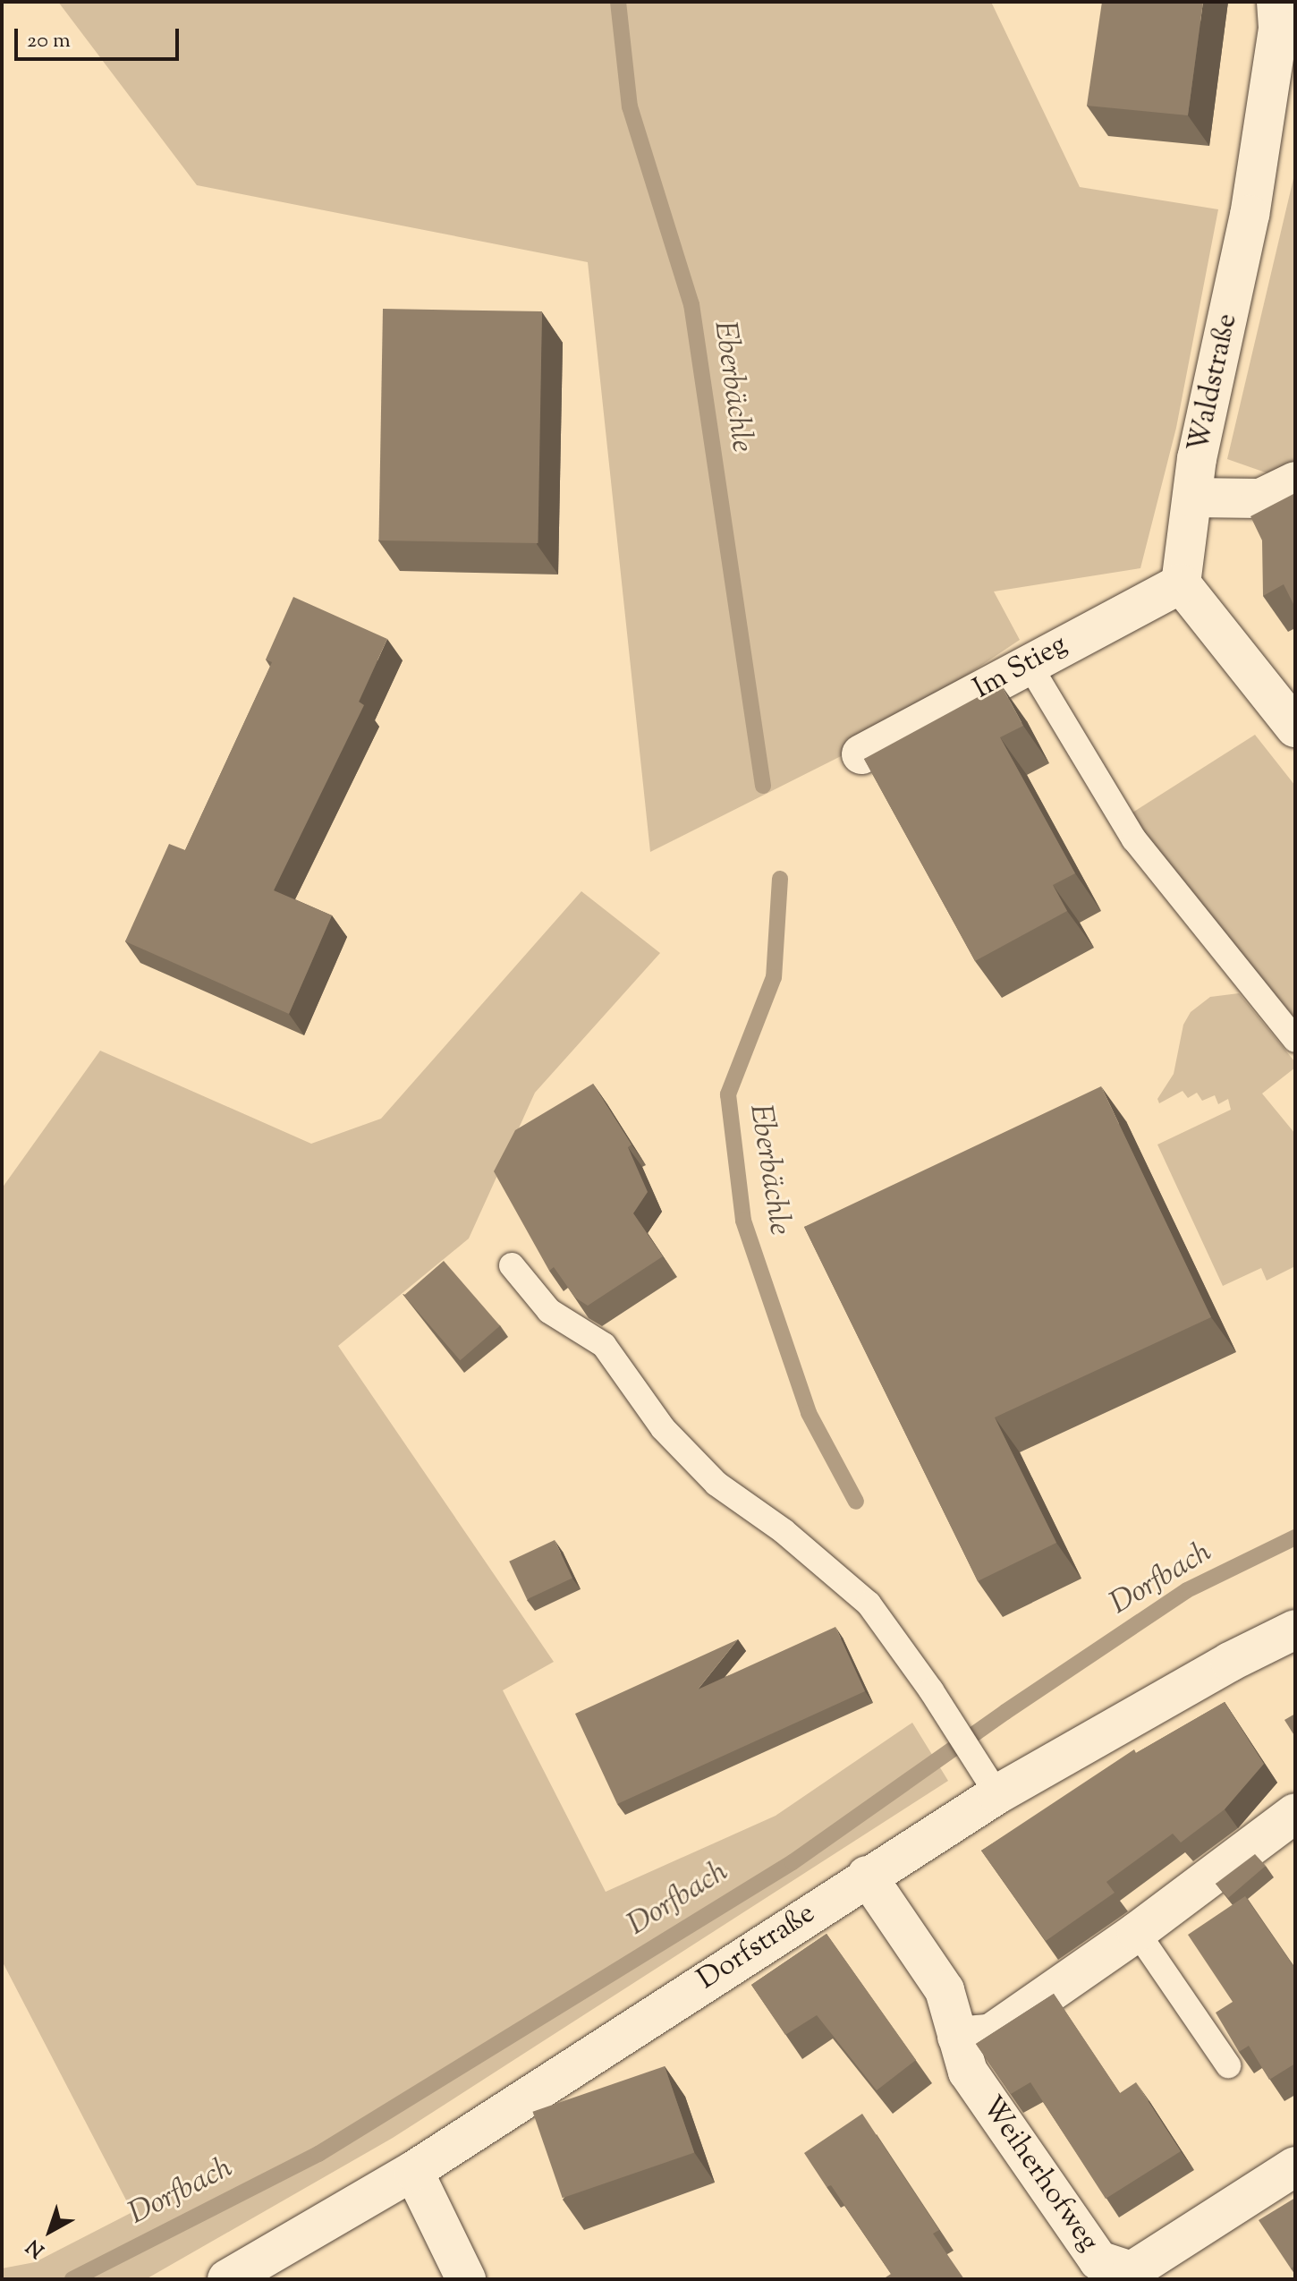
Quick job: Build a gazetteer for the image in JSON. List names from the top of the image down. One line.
{"streets":{"street":["Waldstraße","Im Stieg","Dorfstraße","Weiherhofweg"]},"crossings":[["Waldstraße","Im Stieg"],["Dorfstraße","Weiherhofweg"]],"water":["Eberbächle","Dorfbach"],"scale_bar":"20 m","north":"bottom left"}
